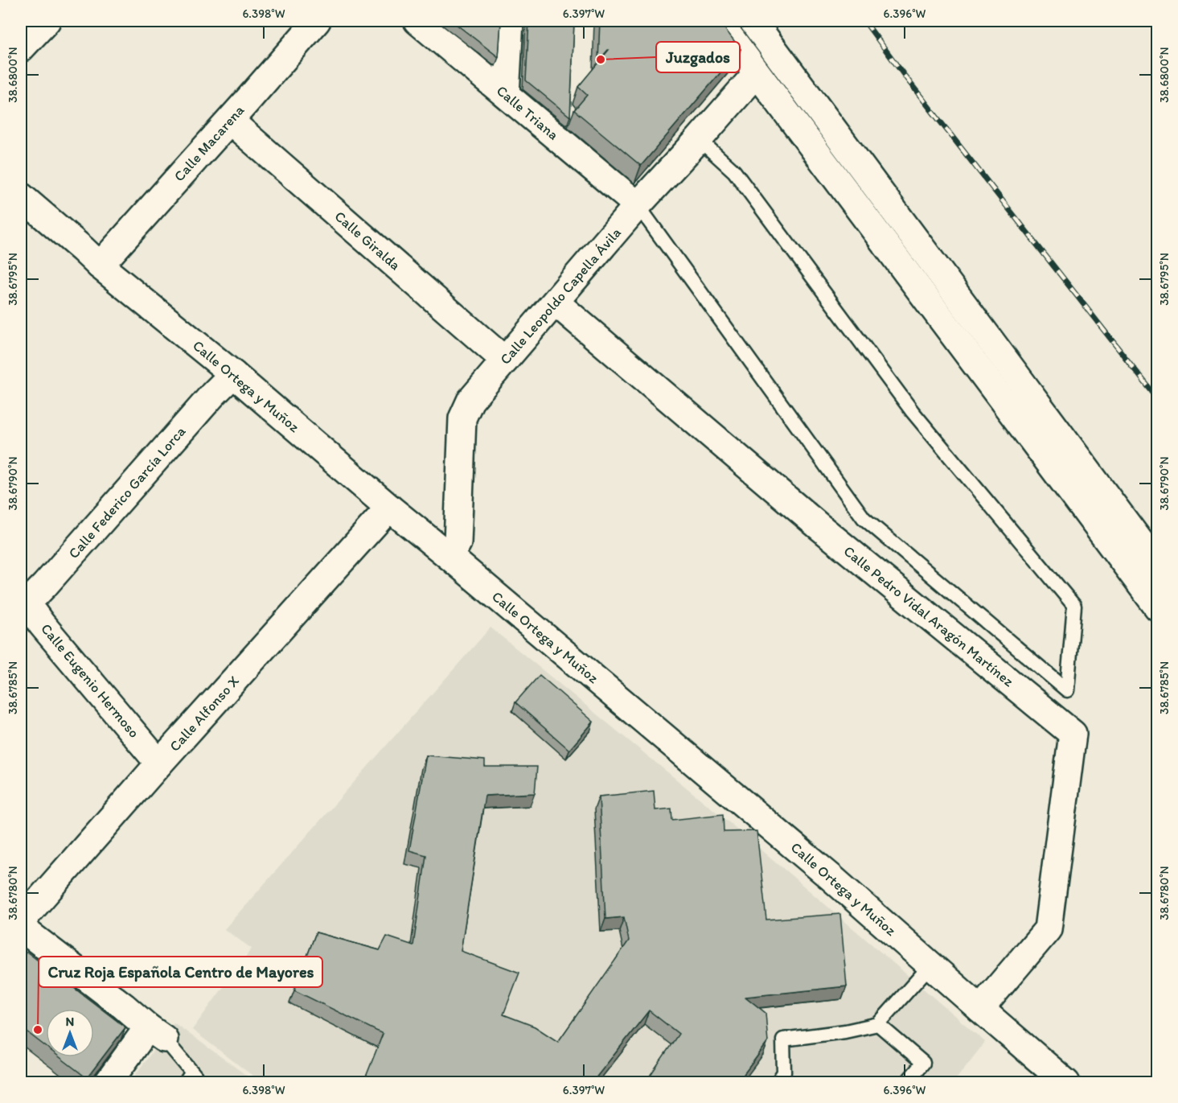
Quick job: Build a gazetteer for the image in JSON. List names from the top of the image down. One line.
{"streets":{"street":["Calle Triana","Calle Macarena","Calle Giralda","Calle Leopoldo Capella Ávila","Calle Ortega y Muñoz","Calle Federico García Lorca","Calle Pedro Vidal Aragón Martínez","Calle Eugenio Hermoso","Calle Alfonso X"]},"crossings":[["Calle Triana","Calle Leopoldo Capella Ávila"],["Calle Macarena","Calle Giralda"],["Calle Macarena","Calle Ortega y Muñoz"],["Calle Giralda","Calle Leopoldo Capella Ávila"],["Calle Leopoldo Capella Ávila","Calle Ortega y Muñoz"],["Calle Leopoldo Capella Ávila","Calle Pedro Vidal Aragón Martínez"],["Calle Ortega y Muñoz","Calle Federico García Lorca"],["Calle Ortega y Muñoz","Calle Pedro Vidal Aragón Martínez"],["Calle Ortega y Muñoz","Calle Alfonso X"],["Calle Federico García Lorca","Calle Eugenio Hermoso"],["Calle Eugenio Hermoso","Calle Alfonso X"]],"places":["Juzgados","Cruz Roja Española Centro de Mayores"],"north":"top","coordinates":["6.398°W","6.397°W","6.396°W","38.6800°N","38.6795°N","38.6790°N","38.6785°N","38.6780°N"]}
